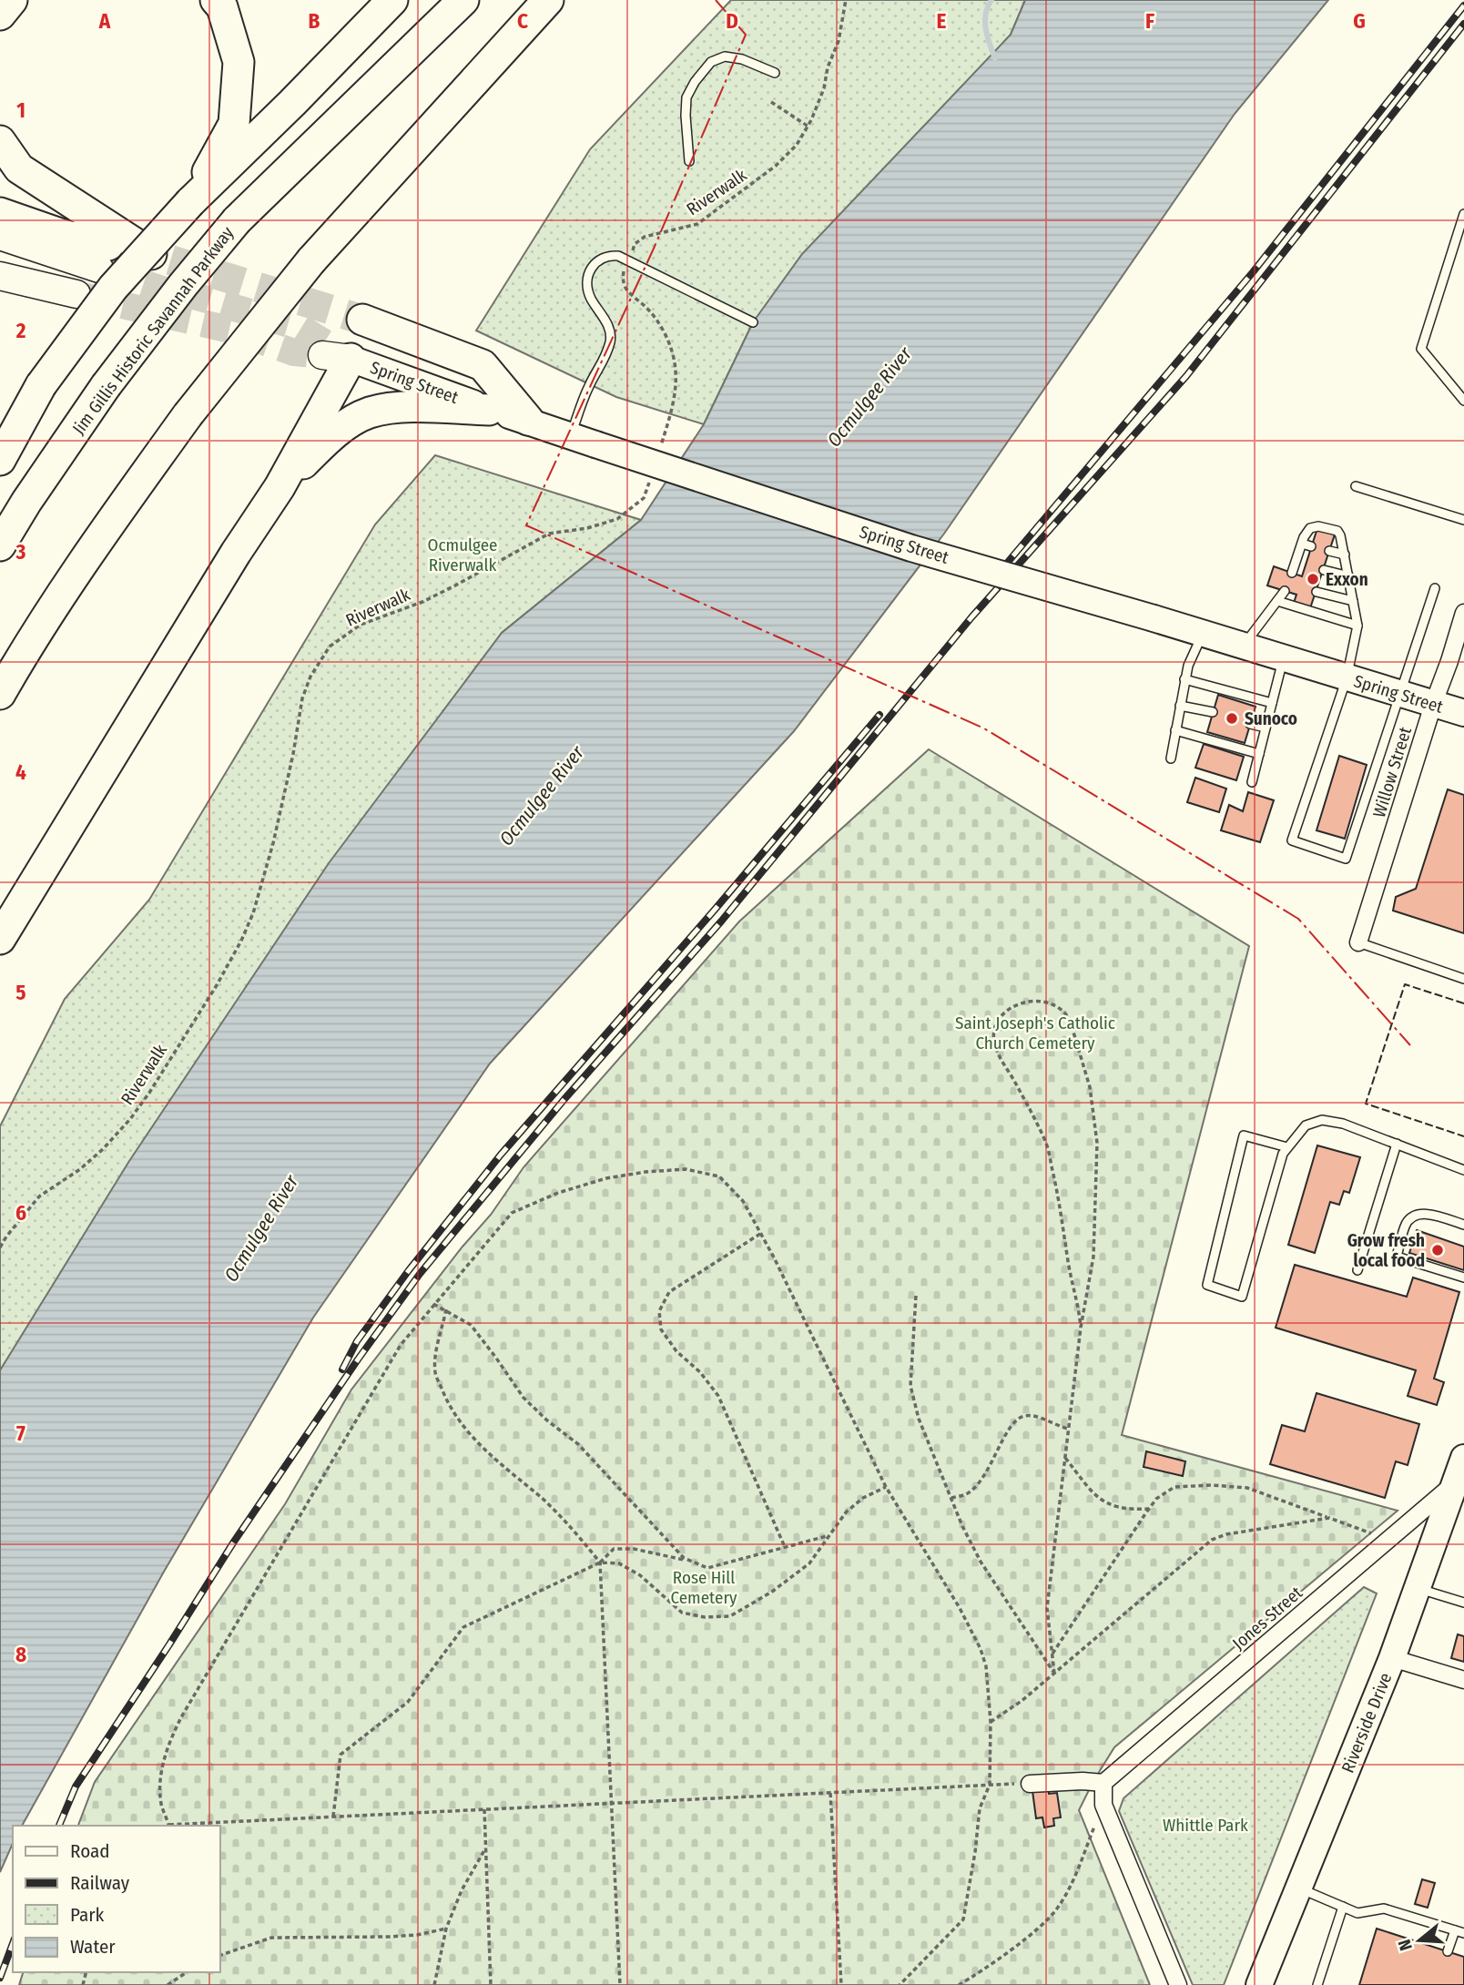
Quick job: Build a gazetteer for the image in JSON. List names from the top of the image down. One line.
{"streets":{"highway":["Jim Gillis Historic Savannah Parkway"],"main road":["Spring Street","Riverside Drive"],"street":["Willow Street","Jones Street"],"path":["Riverwalk"]},"crossings":[["Spring Street","Willow Street"],["Jones Street","Riverside Drive"]],"water":["Ocmulgee River"],"parks":["Ocmulgee Riverwalk","Saint Joseph's Catholic Church Cemetery","Rose Hill Cemetery","Whittle Park"],"places":["Exxon","Sunoco","Grow fresh local food"],"legend":["Road","Railway","Park","Water"],"north":"left","grid":{"columns":["A","B","C","D","E","F","G"],"rows":["1","2","3","4","5","6","7","8"]}}
